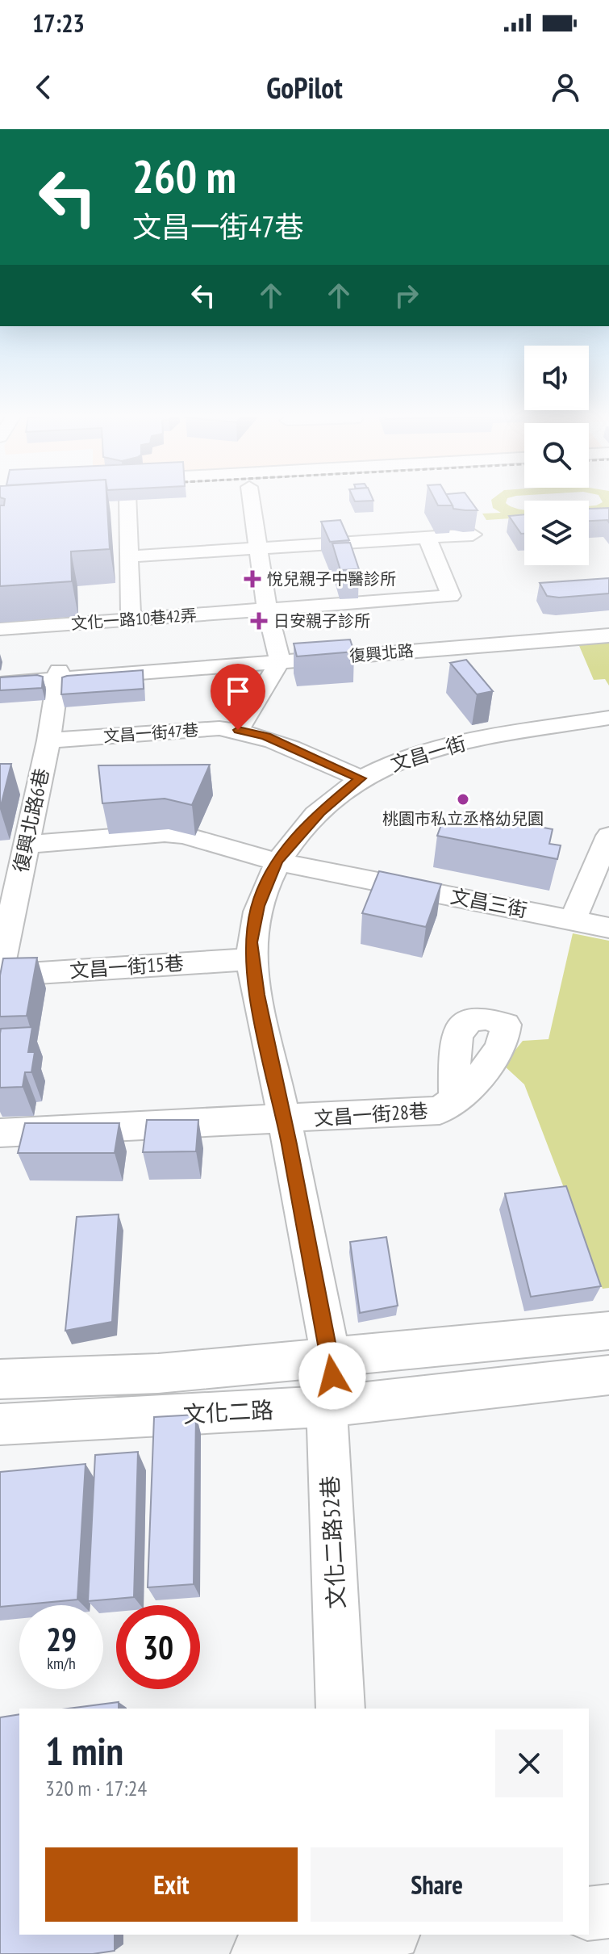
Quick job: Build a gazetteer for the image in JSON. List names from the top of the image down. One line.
{"streets":{"street":["文化一路10巷42弄","復興北路","文昌一街47巷","文昌一街","復興北路6巷","文昌三街","文昌一街15巷","文昌一街28巷","文化二路","文化二路52巷"]},"crossings":[["復興北路","復興北路6巷"],["文昌一街47巷","文昌一街"],["文昌一街47巷","復興北路6巷"],["文昌一街","文昌三街"],["文昌一街","文昌一街15巷"],["文昌一街","文昌一街28巷"],["文昌一街","文化二路"],["文昌一街","文化二路52巷"],["復興北路6巷","文昌三街"],["文化二路","文化二路52巷"]],"places":{"health":["悅兒親子中醫診所","日安親子診所"],"other":["桃園市私立丞格幼兒園"]},"page":{"status":"17:23","header":"GoPilot","turn":["260 m","文昌一街47巷"],"speed":"29 km/h","limit":"30","heading":["1 min","320 m · 17:24"],"buttons":["Exit","Share"]}}
